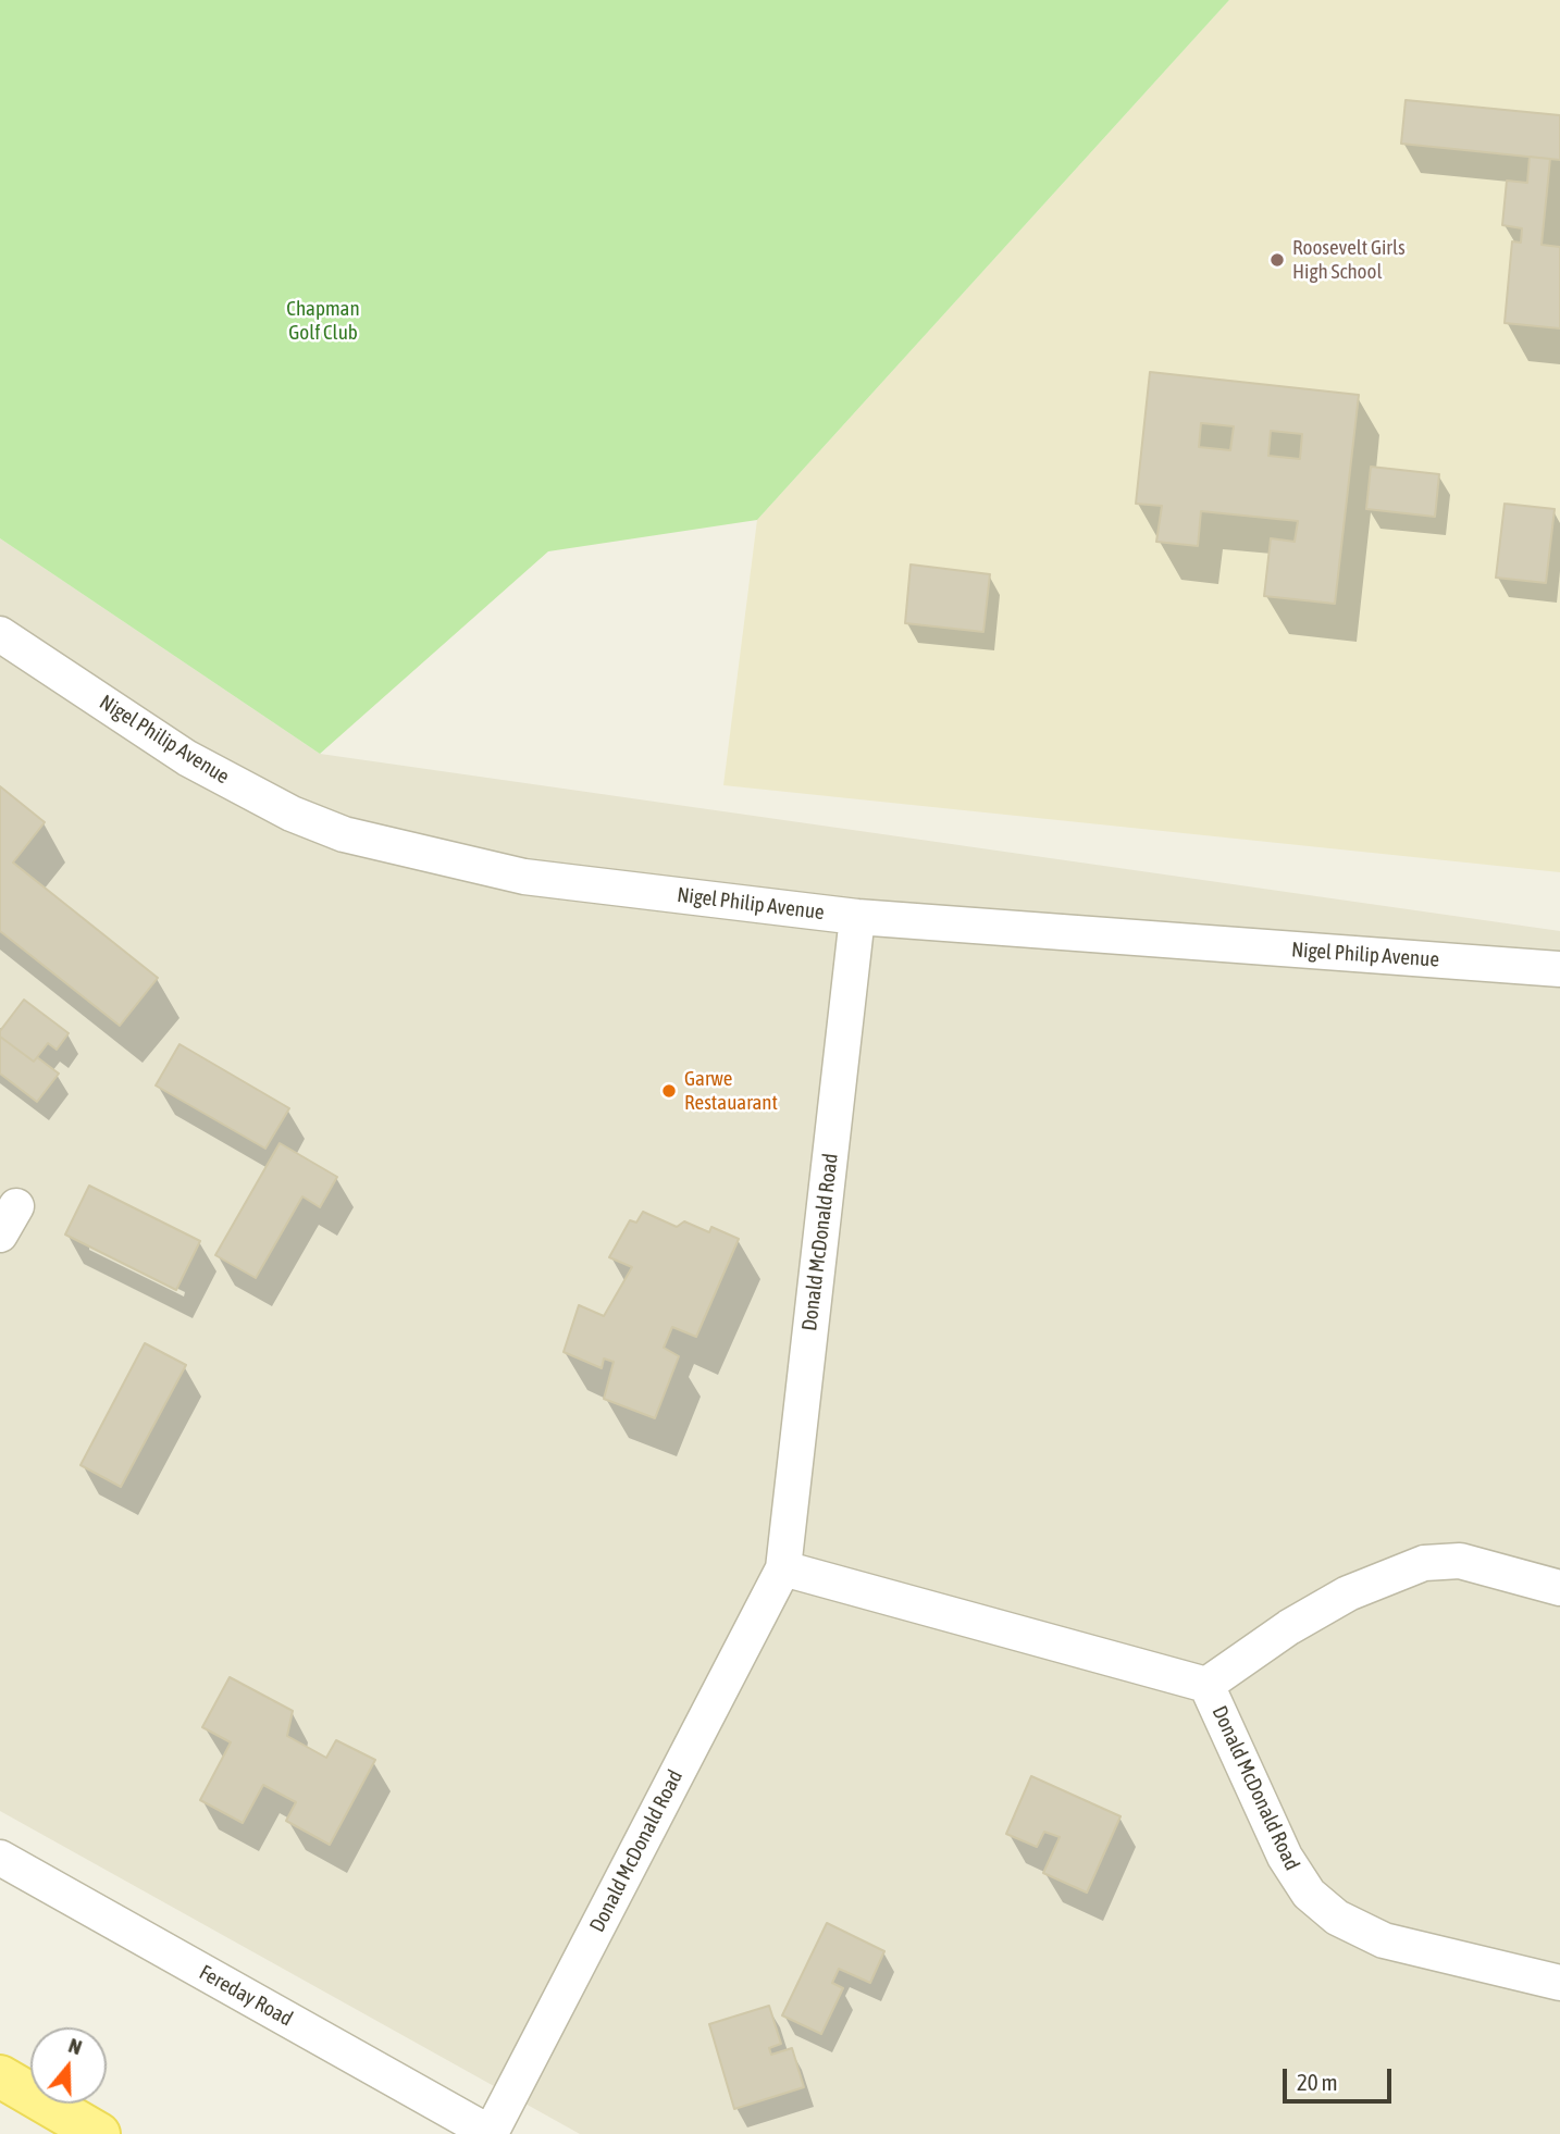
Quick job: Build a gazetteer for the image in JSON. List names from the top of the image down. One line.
{"streets":{"street":["Nigel Philip Avenue","Donald McDonald Road","Fereday Road"]},"crossings":[["Nigel Philip Avenue","Donald McDonald Road"],["Donald McDonald Road","Fereday Road"]],"parks":["Chapman Golf Club"],"places":["Roosevelt Girls High School","Garwe Restauarant"],"scale_bar":"20 m","north":"top"}
